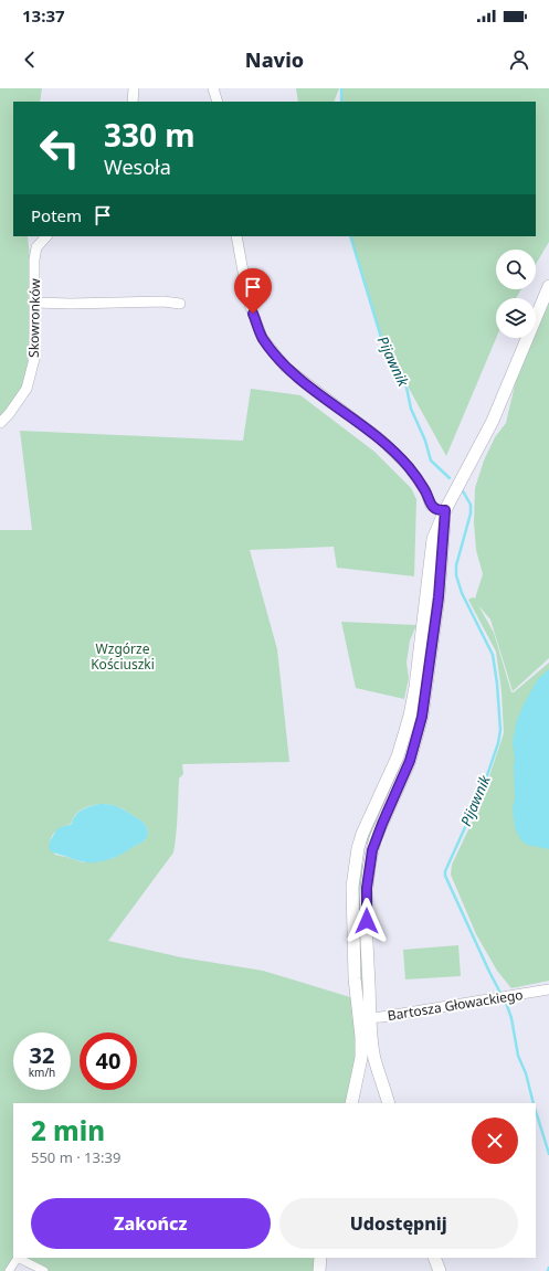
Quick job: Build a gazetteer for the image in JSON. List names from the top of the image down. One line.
{"streets":{"street":["Skowronków","Bartosza Głowackiego"]},"water":["Pijawnik"],"parks":["Wzgórze Kościuszki"],"page":{"status":"13:37","header":"Navio","turn":["330 m","Wesoła"],"then":"Potem","speed":"32 km/h","limit":"40","heading":["2 min","550 m · 13:39"],"buttons":["Zakończ","Udostępnij"]}}
